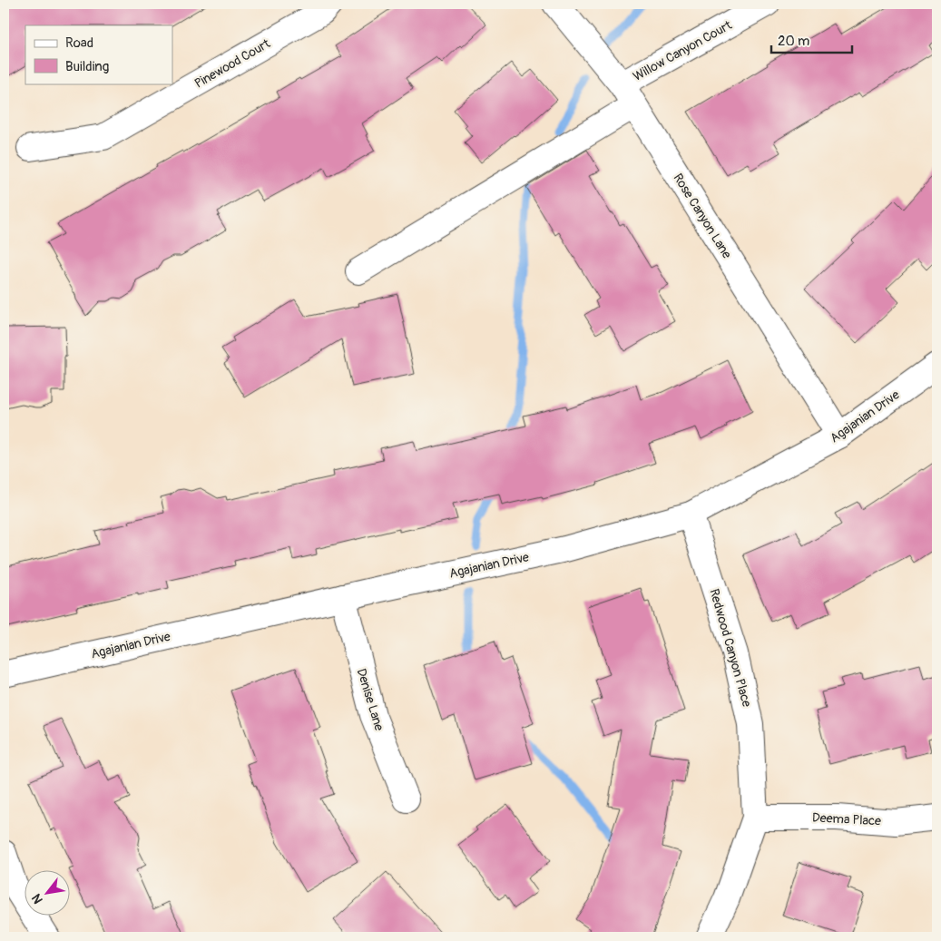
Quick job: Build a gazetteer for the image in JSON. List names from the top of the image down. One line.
{"streets":{"street":["Willow Canyon Court","Pinewood Court","Rose Canyon Lane","Agajanian Drive","Redwood Canyon Place","Denise Lane","Deema Place"]},"crossings":[["Willow Canyon Court","Rose Canyon Lane"],["Rose Canyon Lane","Agajanian Drive"],["Agajanian Drive","Redwood Canyon Place"],["Agajanian Drive","Denise Lane"],["Redwood Canyon Place","Deema Place"]],"legend":["Road","Building"],"scale_bar":"20 m","north":"bottom left"}
